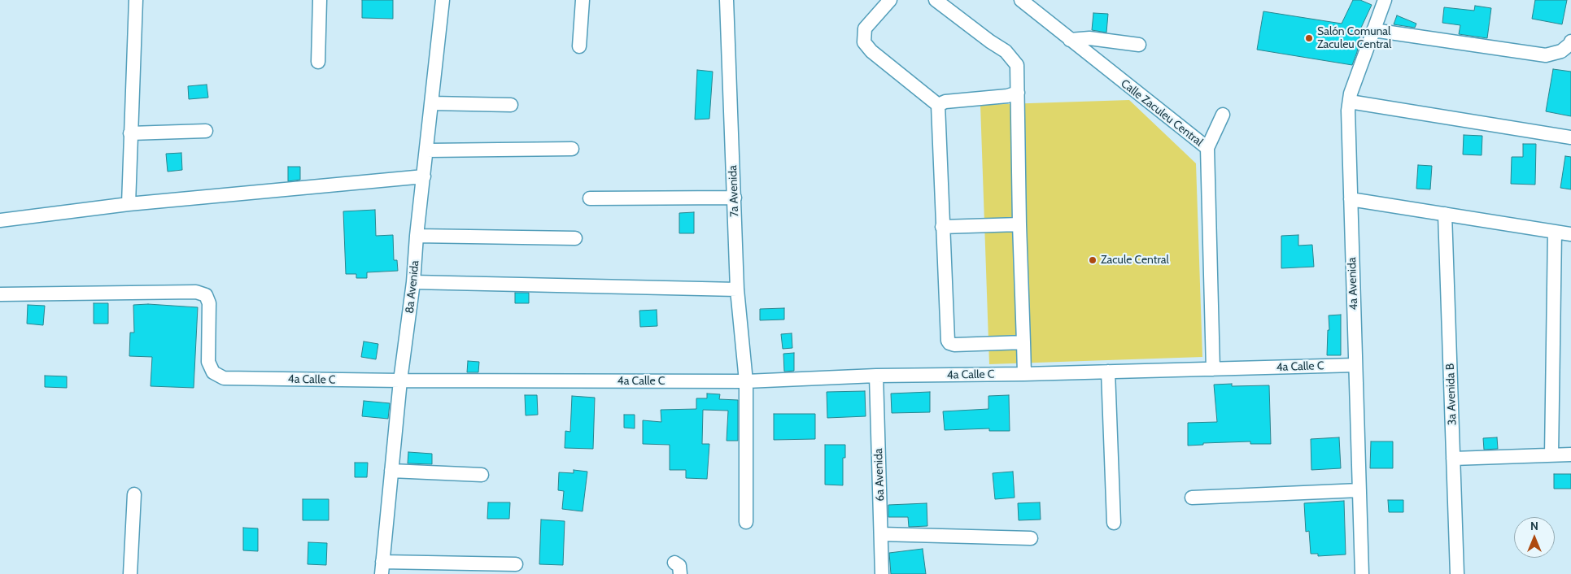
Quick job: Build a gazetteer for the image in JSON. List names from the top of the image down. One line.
{"streets":{"street":["Calle Zaculeu Central","7a Avenida","4a Avenida","8a Avenida","4a Calle C","3a Avenida B","6a Avenida"]},"crossings":[["Calle Zaculeu Central","4a Calle C"],["7a Avenida","4a Calle C"],["4a Avenida","4a Calle C"],["8a Avenida","4a Calle C"],["4a Calle C","6a Avenida"]],"places":["Salón Comunal Zaculeu Central","Zacule Central"],"north":"top"}
